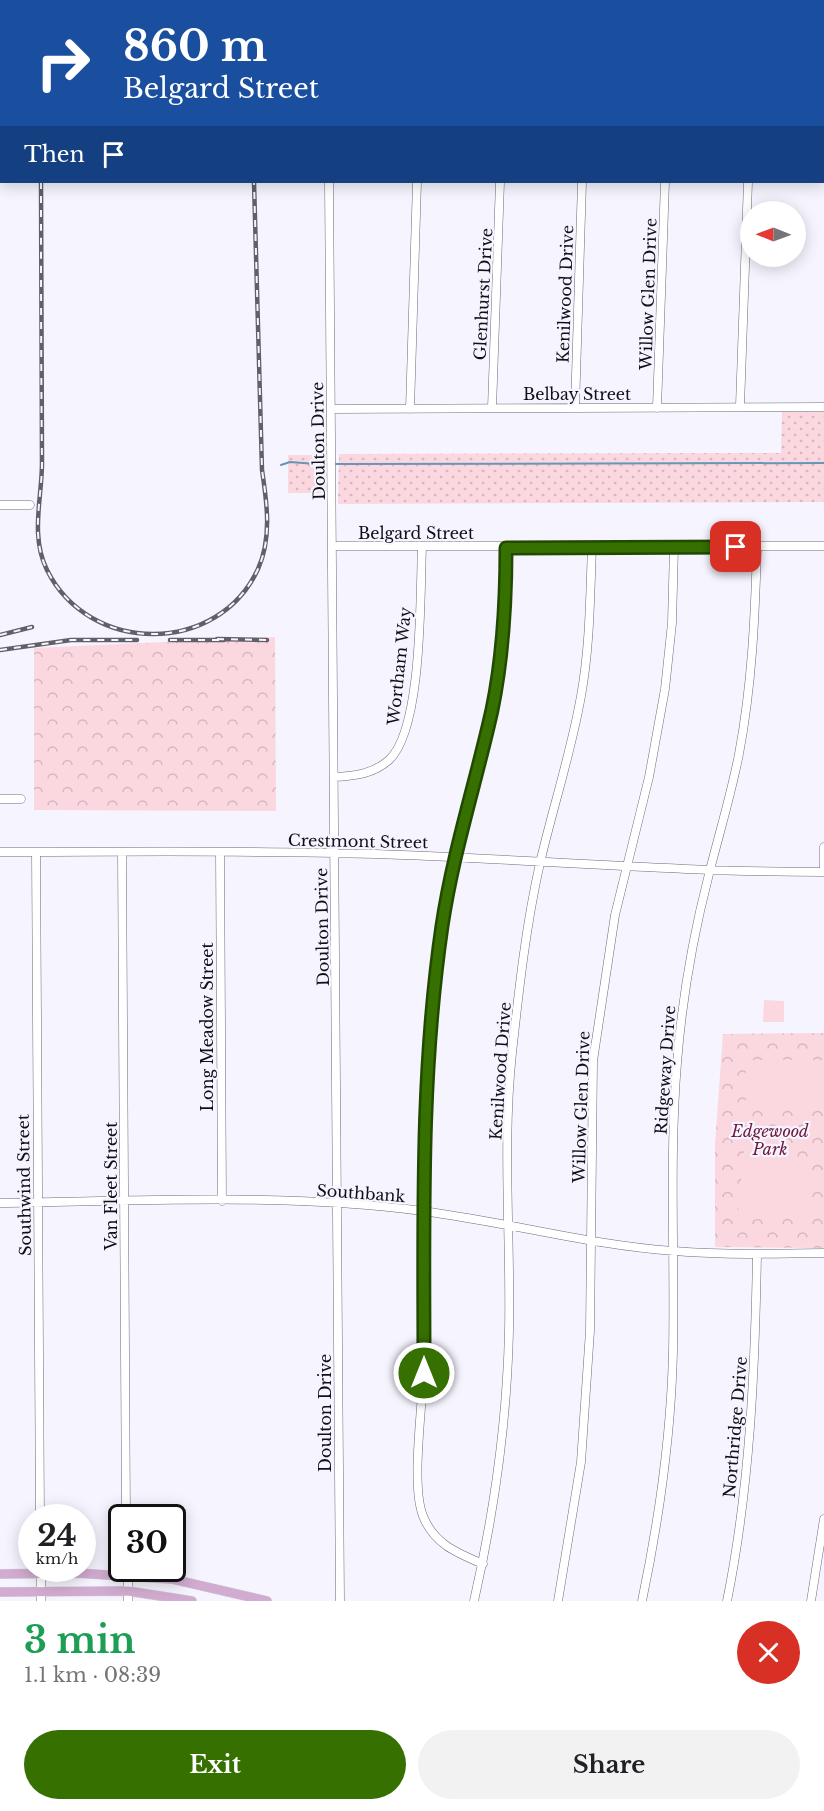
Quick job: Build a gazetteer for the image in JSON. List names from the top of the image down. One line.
{"streets":{"street":["Glenhurst Drive","Kenilwood Drive","Willow Glen Drive","Belbay Street","Doulton Drive","Belgard Street","Wortham Way","Crestmont Street","Long Meadow Street","Ridgeway Drive","Southwind Street","Van Fleet Street","Southbank","Northridge Drive"]},"crossings":[["Glenhurst Drive","Belbay Street"],["Kenilwood Drive","Belbay Street"],["Kenilwood Drive","Belgard Street"],["Kenilwood Drive","Crestmont Street"],["Kenilwood Drive","Southbank"],["Willow Glen Drive","Belbay Street"],["Willow Glen Drive","Belgard Street"],["Willow Glen Drive","Crestmont Street"],["Willow Glen Drive","Southbank"],["Belbay Street","Doulton Drive"],["Doulton Drive","Belgard Street"],["Doulton Drive","Wortham Way"],["Doulton Drive","Crestmont Street"],["Doulton Drive","Southbank"],["Belgard Street","Wortham Way"],["Belgard Street","Ridgeway Drive"],["Crestmont Street","Long Meadow Street"],["Crestmont Street","Ridgeway Drive"],["Crestmont Street","Southwind Street"],["Crestmont Street","Van Fleet Street"],["Long Meadow Street","Southbank"],["Ridgeway Drive","Southbank"],["Southwind Street","Southbank"],["Van Fleet Street","Southbank"],["Southbank","Northridge Drive"]],"parks":["Edgewood Park"],"north":"left","page":{"turn":["860 m","Belgard Street"],"then":"Then","speed":"24 km/h","limit":"30","heading":["3 min","1.1 km · 08:39"],"buttons":["Exit","Share"]}}
